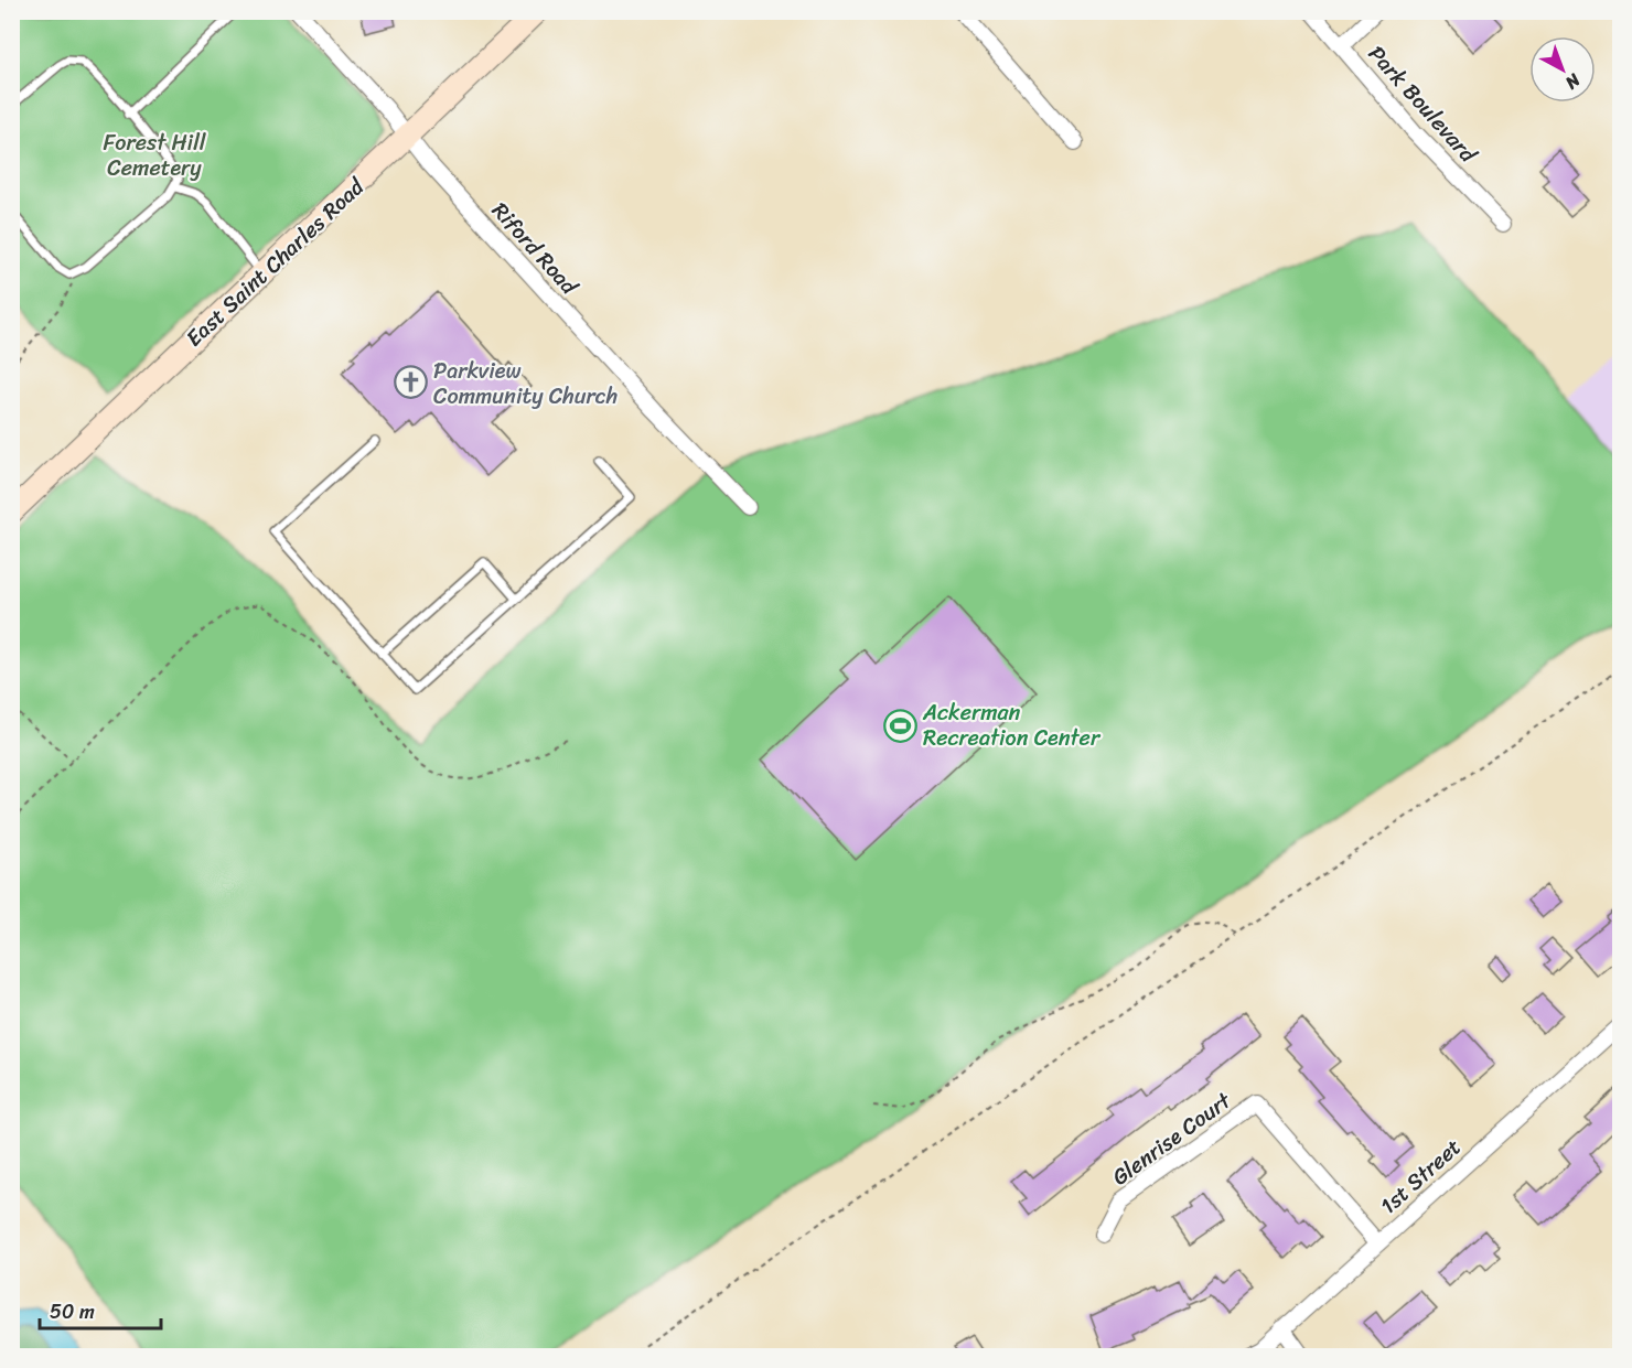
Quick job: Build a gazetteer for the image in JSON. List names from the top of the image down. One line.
{"streets":{"main road":["East Saint Charles Road"],"street":["Park Boulevard","Riford Road","Glenrise Court","1st Street"]},"crossings":[["Riford Road","East Saint Charles Road"],["Glenrise Court","1st Street"]],"parks":["Forest Hill Cemetery"],"places":{"church":["Parkview Community Church"],"sports":["Ackerman Recreation Center"]},"scale_bar":"50 m","north":"bottom right"}
